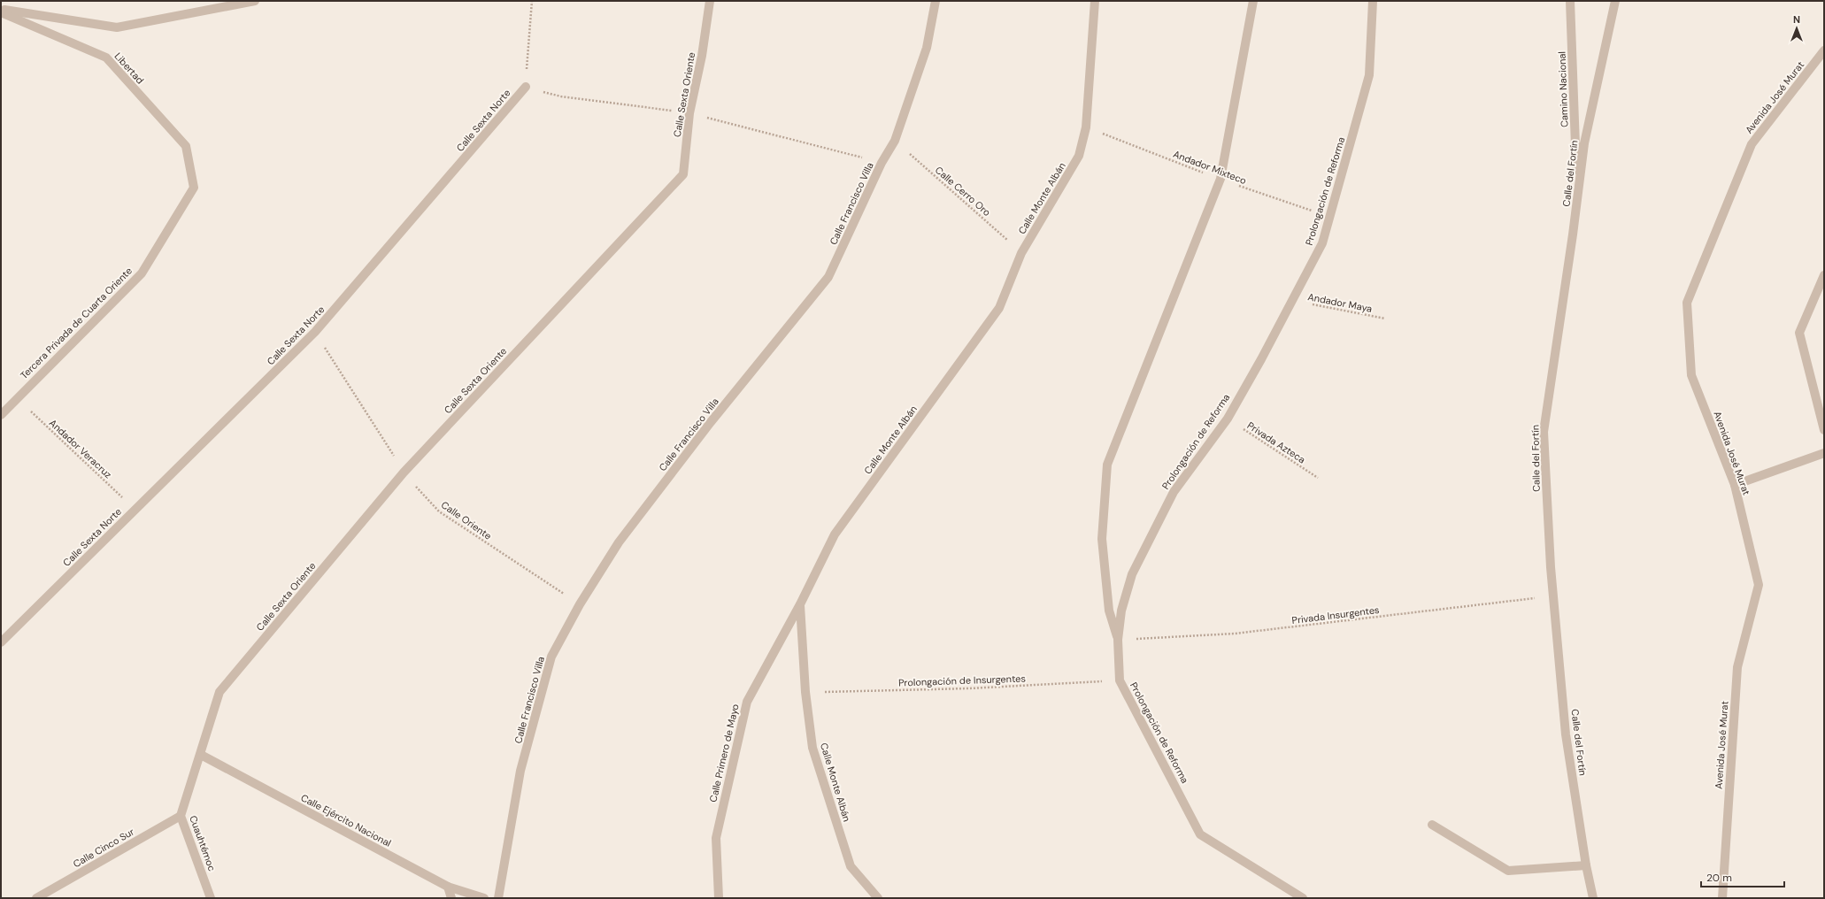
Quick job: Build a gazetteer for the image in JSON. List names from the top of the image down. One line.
{"streets":{"street":["Libertad","Camino Nacional","Calle Sexta Oriente","Avenida José Murat","Calle Sexta Norte","Calle del Fortín","Prolongación de Reforma","Calle Monte Albán","Calle Francisco Villa","Tercera Privada de Cuarta Oriente","Calle Primero de Mayo","Calle Ejército Nacional","Cuauhtémoc","Calle Cinco Sur"],"path":["Andador Mixteco","Calle Cerro Oro","Andador Maya","Privada Azteca","Andador Veracruz","Calle Oriente","Privada Insurgentes","Prolongación de Insurgentes"]},"crossings":[["Libertad","Tercera Privada de Cuarta Oriente"],["Camino Nacional","Calle del Fortín"],["Calle Sexta Oriente","Calle Oriente"],["Calle Sexta Oriente","Calle Ejército Nacional"],["Calle Sexta Oriente","Cuauhtémoc"],["Calle Sexta Norte","Andador Veracruz"],["Calle Sexta Norte","Calle Oriente"],["Andador Mixteco","Prolongación de Reforma"],["Andador Mixteco","Calle Monte Albán"],["Calle del Fortín","Privada Insurgentes"],["Calle Cerro Oro","Calle Monte Albán"],["Calle Cerro Oro","Calle Francisco Villa"],["Prolongación de Reforma","Andador Maya"],["Prolongación de Reforma","Privada Azteca"],["Prolongación de Reforma","Privada Insurgentes"],["Prolongación de Reforma","Prolongación de Insurgentes"],["Calle Monte Albán","Prolongación de Insurgentes"],["Calle Monte Albán","Calle Primero de Mayo"],["Calle Francisco Villa","Calle Oriente"],["Tercera Privada de Cuarta Oriente","Andador Veracruz"],["Calle Ejército Nacional","Cuauhtémoc"],["Cuauhtémoc","Calle Cinco Sur"]],"scale_bar":"20 m","north":"top"}
